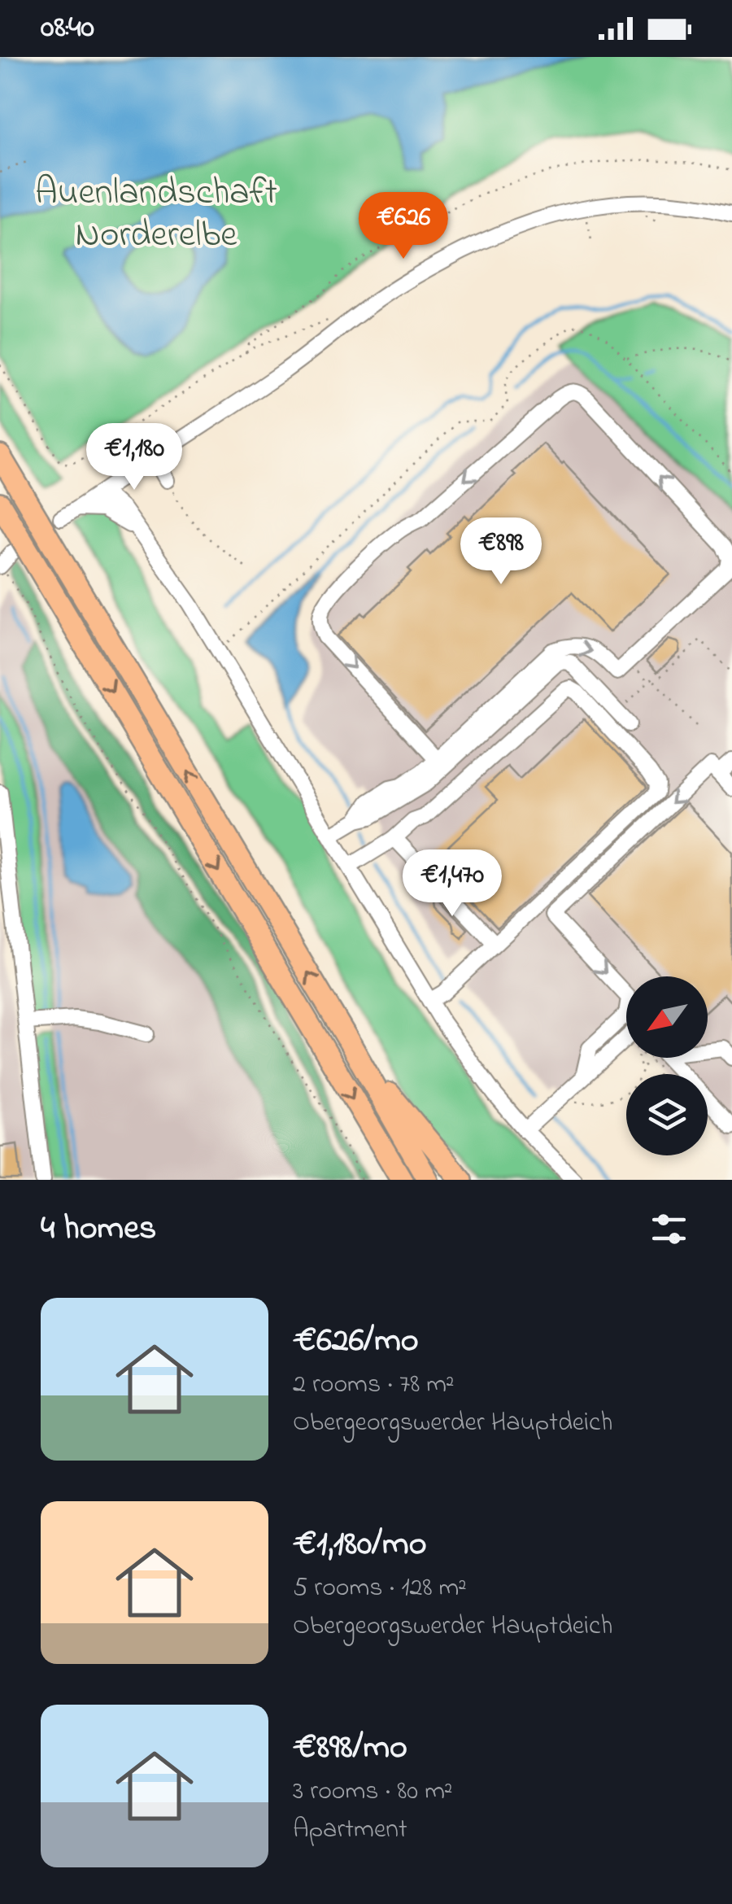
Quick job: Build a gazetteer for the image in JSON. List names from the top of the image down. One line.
{"parks":["Auenlandschaft Norderelbe"],"north":"bottom left","page":{"status":"08:40","price":["€626","€1,180","€898","€1,470"],"heading":"4 homes","list":[{"name":"€626/mo","note":"2 rooms · 78 m² · Obergeorgswerder Hauptdeich"},{"name":"€1,180/mo","note":"5 rooms · 128 m² · Obergeorgswerder Hauptdeich"},{"name":"€898/mo","note":"3 rooms · 80 m² · Apartment"}]}}
